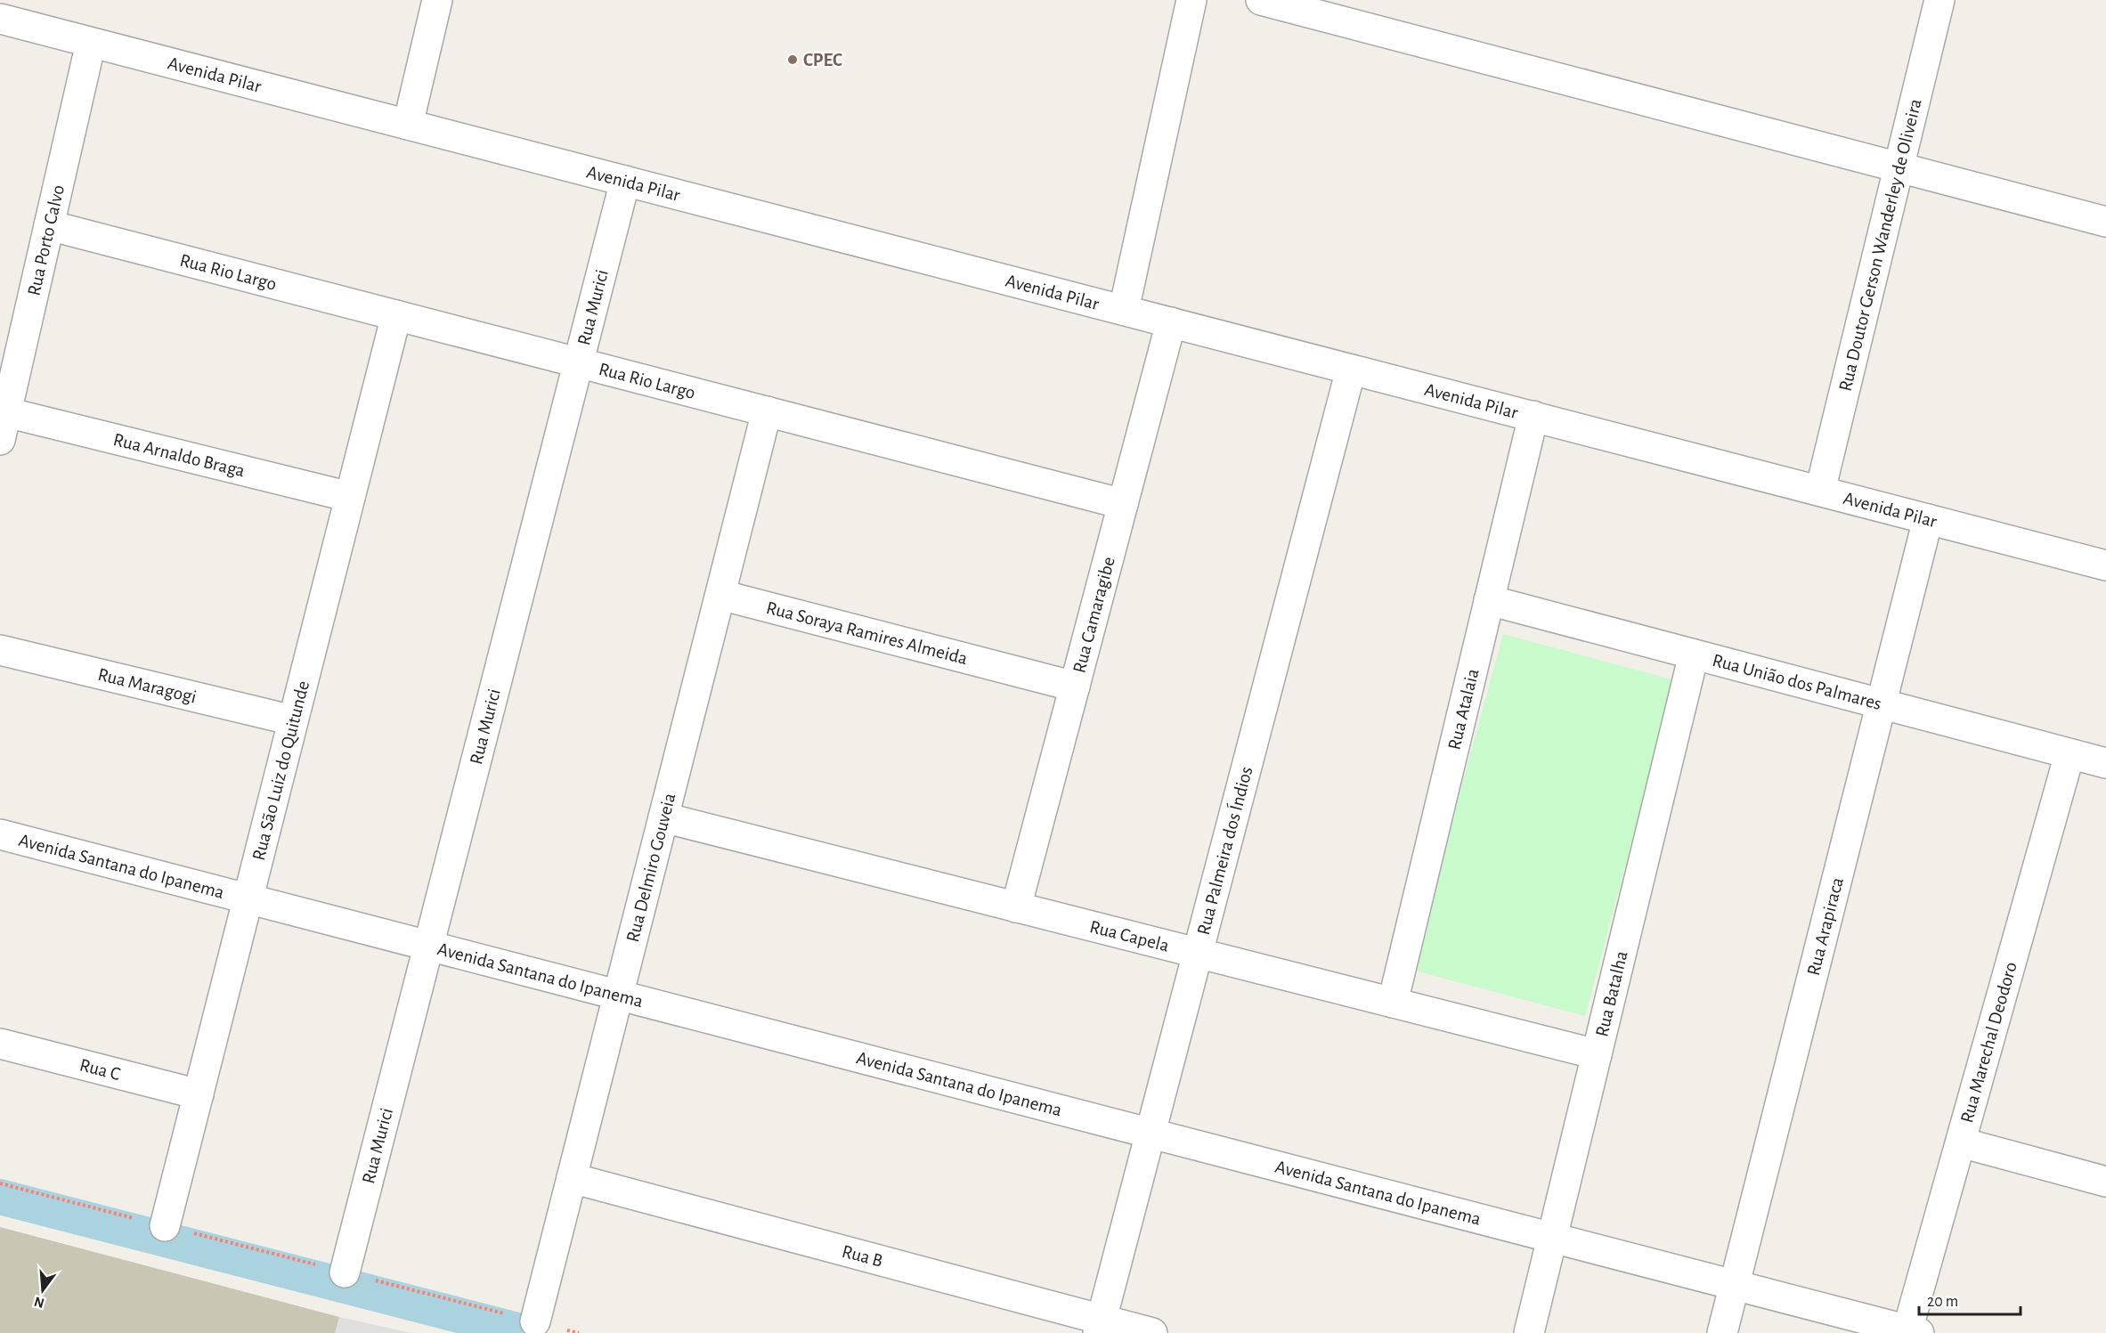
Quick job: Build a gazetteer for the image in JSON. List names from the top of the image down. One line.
{"streets":{"street":["Avenida Pilar","Rua Porto Calvo","Rua Doutor Gerson Wanderley de Oliveira","Rua Rio Largo","Rua Murici","Rua Arnaldo Braga","Rua Camaragibe","Rua Soraya Ramires Almeida","Rua União dos Palmares","Rua Maragogi","Rua Atalaia","Rua São Luiz do Quitunde","Rua Palmeira dos Índios","Avenida Santana do Ipanema","Rua Delmiro Gouveia","Rua Arapiraca","Rua Capela","Rua Batalha","Rua Marechal Deodoro","Rua C","Rua B"]},"crossings":[["Avenida Pilar","Rua Porto Calvo"],["Avenida Pilar","Rua Doutor Gerson Wanderley de Oliveira"],["Avenida Pilar","Rua Murici"],["Avenida Pilar","Rua Camaragibe"],["Avenida Pilar","Rua Atalaia"],["Avenida Pilar","Rua Palmeira dos Índios"],["Avenida Pilar","Rua Arapiraca"],["Rua Porto Calvo","Rua Rio Largo"],["Rua Porto Calvo","Rua Arnaldo Braga"],["Rua Rio Largo","Rua Murici"],["Rua Rio Largo","Rua Camaragibe"],["Rua Rio Largo","Rua São Luiz do Quitunde"],["Rua Rio Largo","Rua Delmiro Gouveia"],["Rua Murici","Avenida Santana do Ipanema"],["Rua Arnaldo Braga","Rua São Luiz do Quitunde"],["Rua Camaragibe","Rua Soraya Ramires Almeida"],["Rua Camaragibe","Rua Capela"],["Rua Soraya Ramires Almeida","Rua Delmiro Gouveia"],["Rua União dos Palmares","Rua Atalaia"],["Rua União dos Palmares","Rua Arapiraca"],["Rua União dos Palmares","Rua Batalha"],["Rua União dos Palmares","Rua Marechal Deodoro"],["Rua Maragogi","Rua São Luiz do Quitunde"],["Rua Atalaia","Rua Capela"],["Rua São Luiz do Quitunde","Avenida Santana do Ipanema"],["Rua São Luiz do Quitunde","Rua C"],["Rua Palmeira dos Índios","Avenida Santana do Ipanema"],["Rua Palmeira dos Índios","Rua Capela"],["Rua Palmeira dos Índios","Rua B"],["Avenida Santana do Ipanema","Rua Delmiro Gouveia"],["Avenida Santana do Ipanema","Rua Arapiraca"],["Avenida Santana do Ipanema","Rua Batalha"],["Avenida Santana do Ipanema","Rua Marechal Deodoro"],["Rua Delmiro Gouveia","Rua Capela"],["Rua Delmiro Gouveia","Rua B"],["Rua Capela","Rua Batalha"]],"places":["CPEC"],"scale_bar":"20 m","north":"bottom"}
